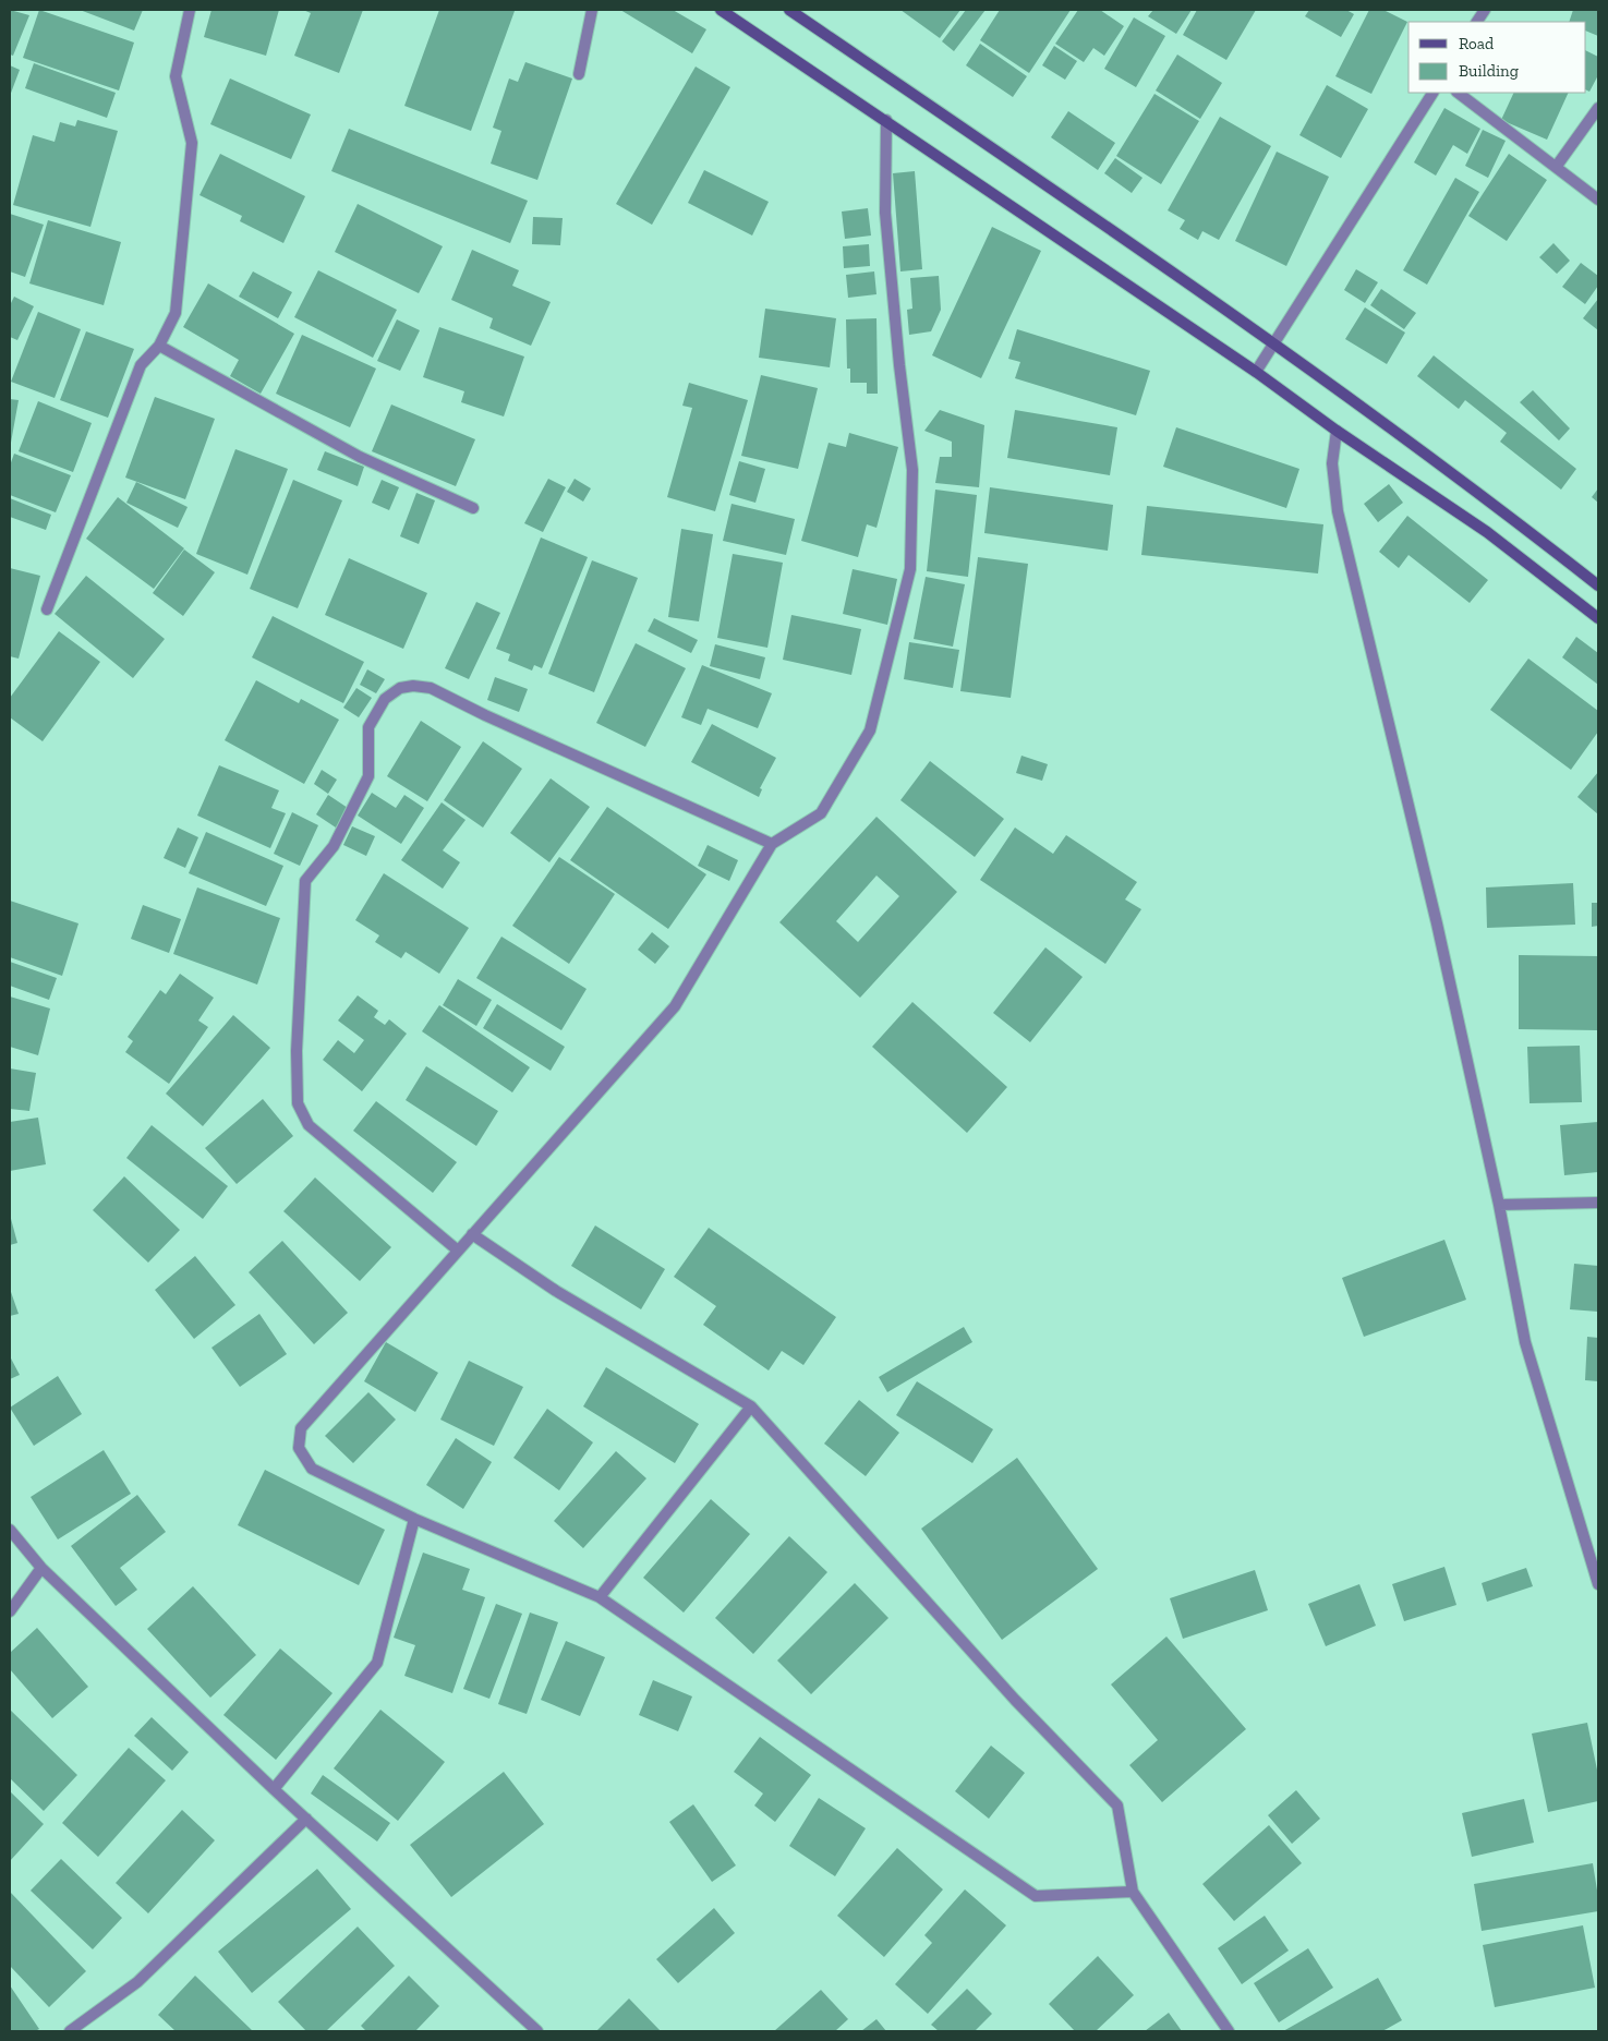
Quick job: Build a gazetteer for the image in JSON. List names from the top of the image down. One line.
{"legend":["Road","Building"]}
